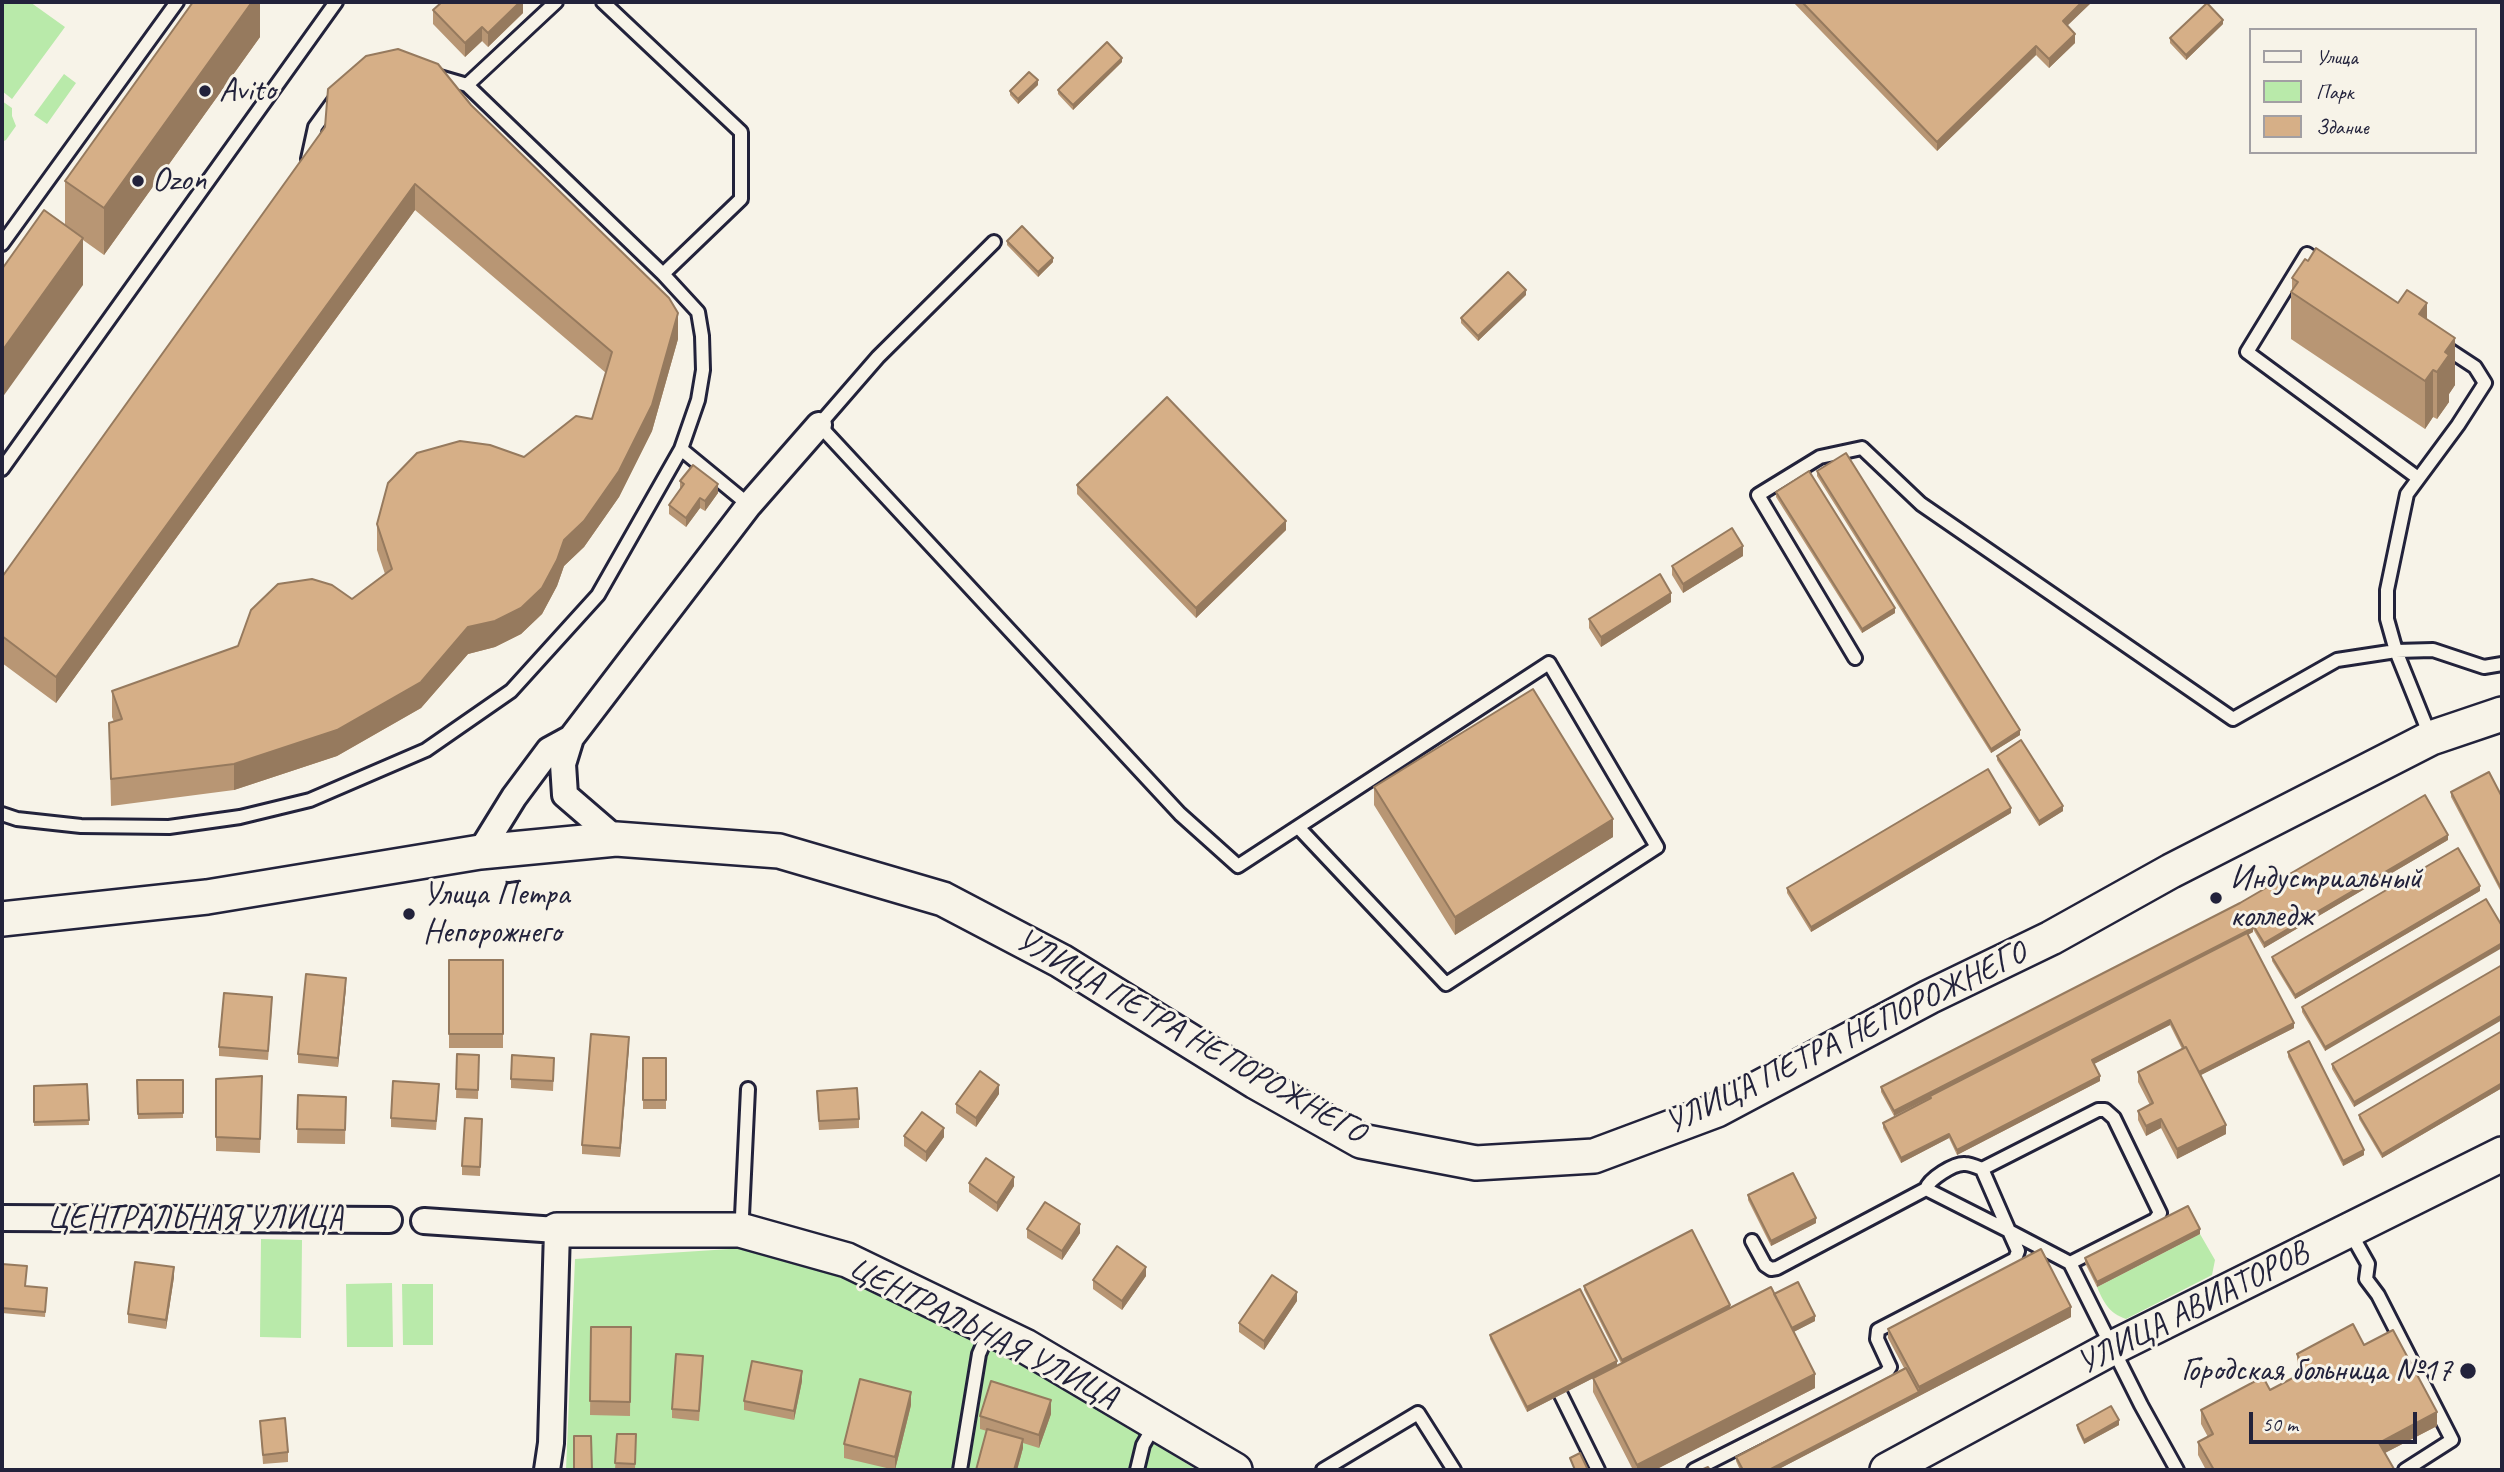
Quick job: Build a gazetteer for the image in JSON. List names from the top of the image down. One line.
{"streets":{"street":["УЛИЦА ПЕТРА НЕПОРОЖНЕГО","ЦЕНТРАЛЬНАЯ УЛИЦА","УЛИЦА АВИАТОРОВ"]},"places":["Avito","Ozon","Индустриальный колледж","Улица Петра Непорожнего","Городская больница №17"],"legend":["Улица","Парк","Здание"],"scale_bar":"50 m"}
